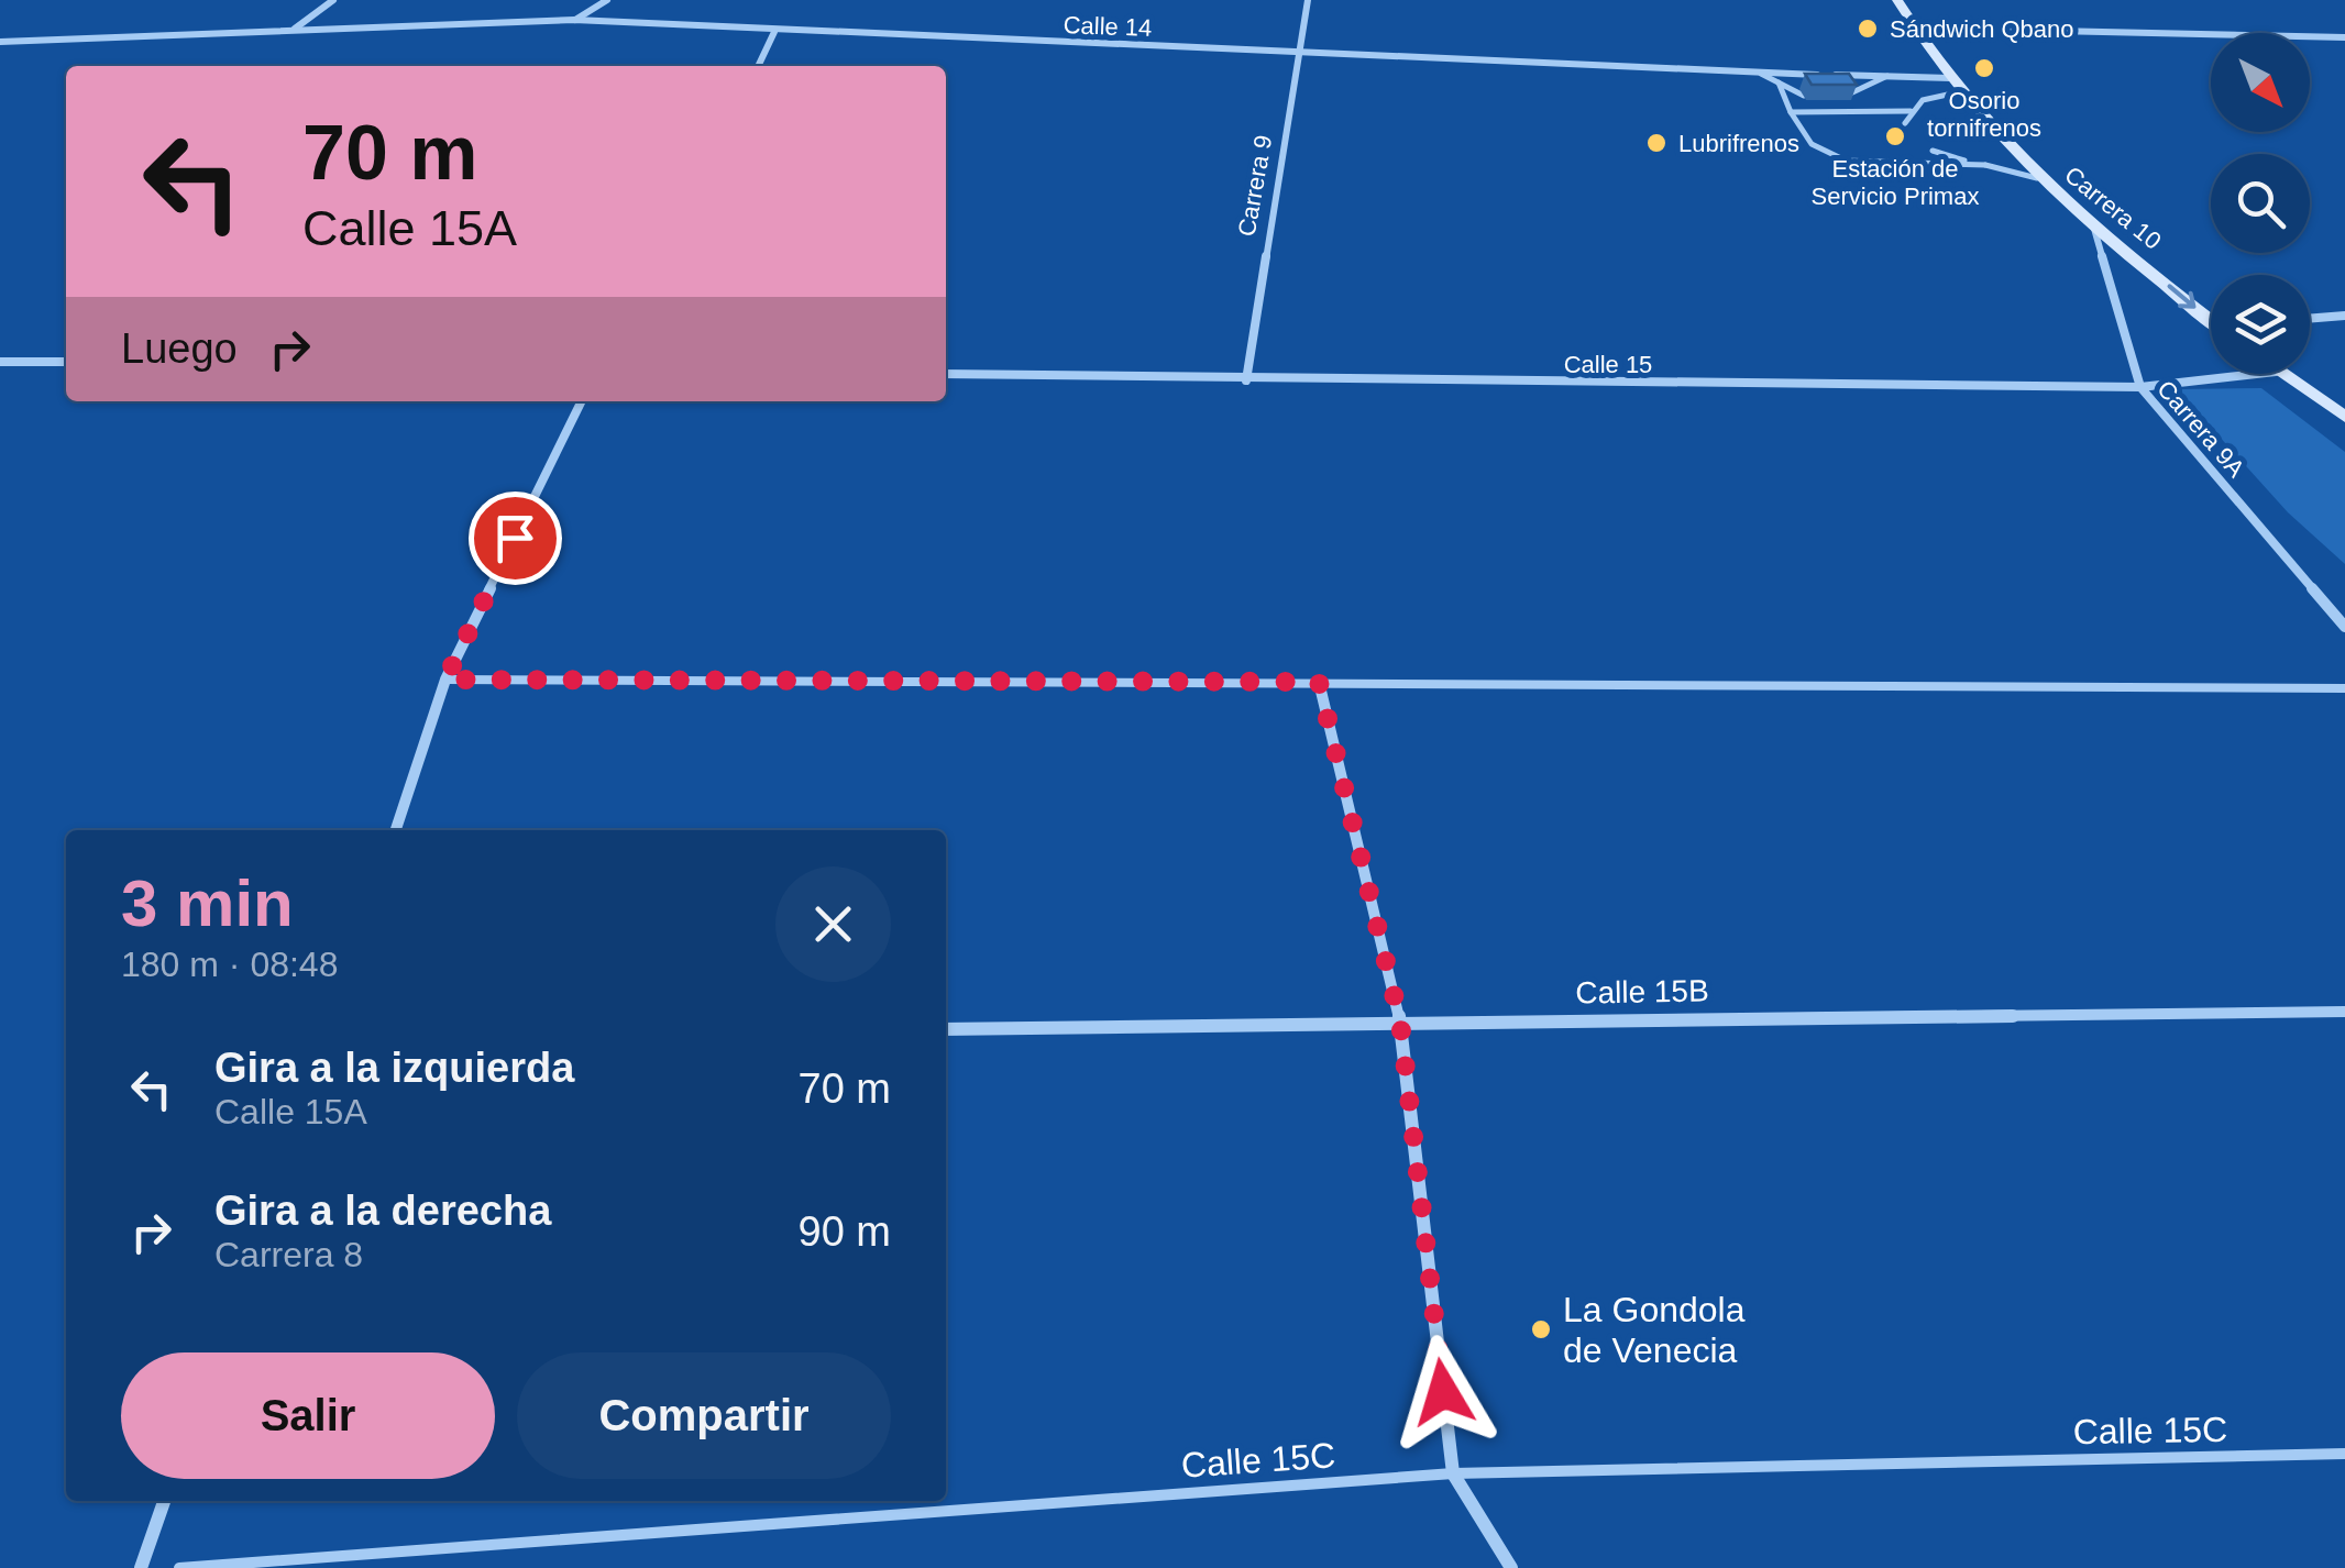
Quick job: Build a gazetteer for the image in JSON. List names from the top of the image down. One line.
{"streets":{"main road":["Carrera 10"],"street":["Calle 14","Carrera 9","Calle 15","Carrera 9A","Calle 15B"],"lane":["Calle 15C"]},"crossings":[["Calle 14","Carrera 9"],["Calle 14","Carrera 10"],["Carrera 9","Calle 15"],["Carrera 10","Carrera 9A"],["Calle 15","Carrera 9A"]],"places":["Sándwich Qbano","Osorio tornifrenos","Estación de Servicio Primax","Lubrifrenos","La Gondola de Venecia"],"north":"bottom right","page":{"turn":["70 m","Calle 15A"],"then":"Luego","heading":["3 min","180 m · 08:48"],"list":[{"name":"Gira a la izquierda","note":"Calle 15A","value":"70 m"},{"name":"Gira a la derecha","note":"Carrera 8","value":"90 m"}],"buttons":["Salir","Compartir"]}}
